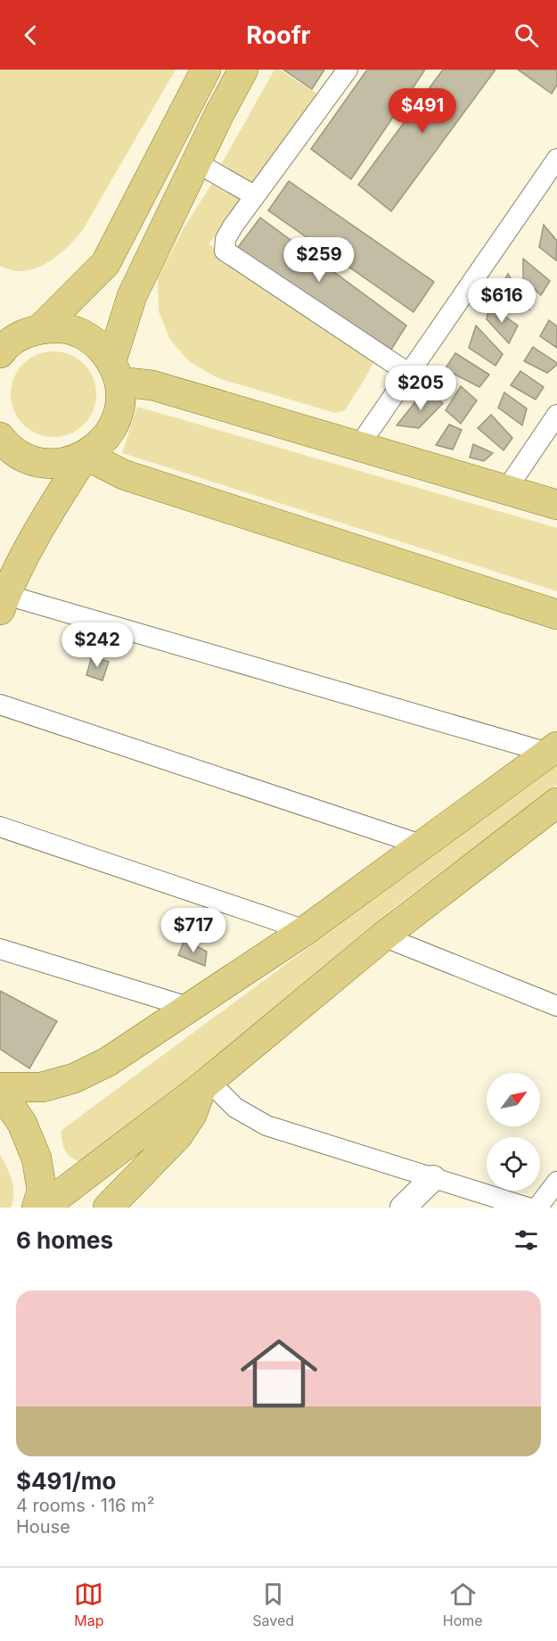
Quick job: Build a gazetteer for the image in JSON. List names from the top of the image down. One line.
{"north":"top right","page":{"header":"Roofr","price":["$491","$259","$616","$205","$242","$717"],"heading":"6 homes","list":[{"name":"$491/mo","note":"4 rooms · 116 m² · House"}],"tabs":["Map","Saved","Home"]}}
